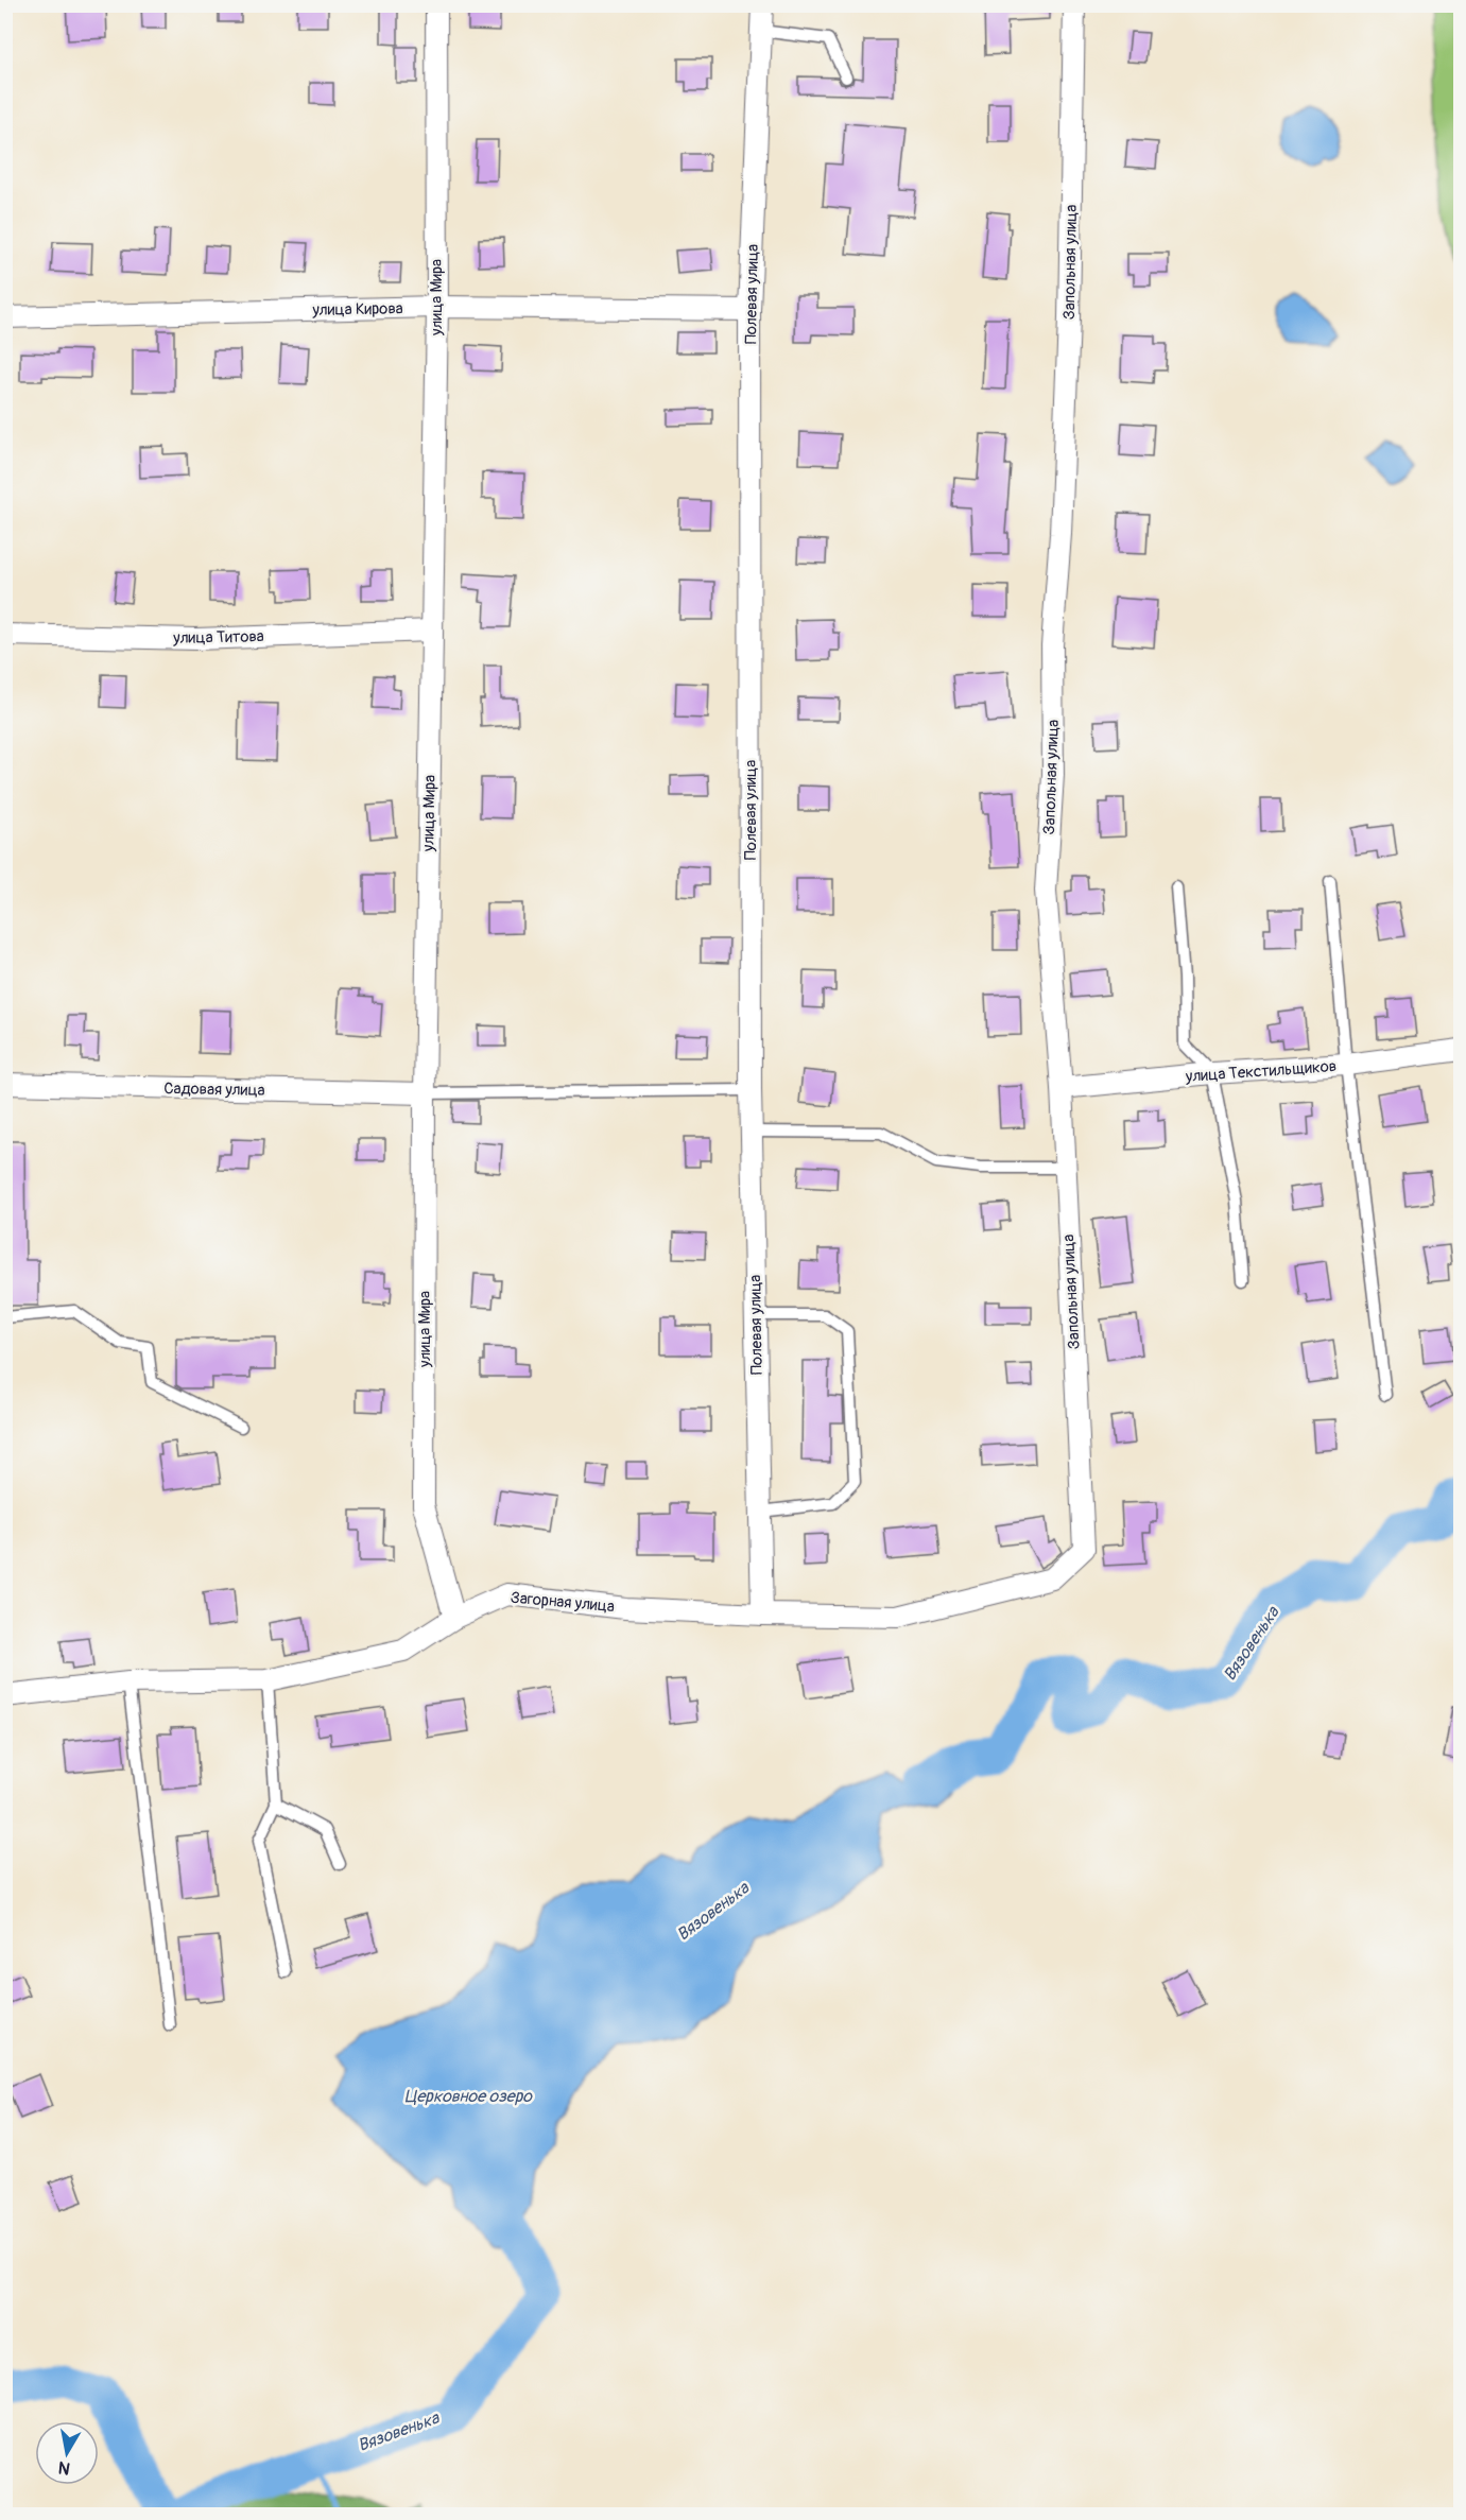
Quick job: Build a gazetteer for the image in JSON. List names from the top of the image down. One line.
{"streets":{"street":["Запольная улица","Полевая улица","улица Мира","улица Кирова","улица Титова","улица Текстильщиков","Садовая улица","Загорная улица"]},"crossings":[["Запольная улица","улица Текстильщиков"],["Запольная улица","Загорная улица"],["Полевая улица","улица Кирова"],["Полевая улица","Загорная улица"],["улица Мира","улица Кирова"],["улица Мира","улица Титова"],["улица Мира","Садовая улица"],["улица Мира","Загорная улица"]],"water":["Вязовенька","Церковное озеро"],"north":"bottom"}
